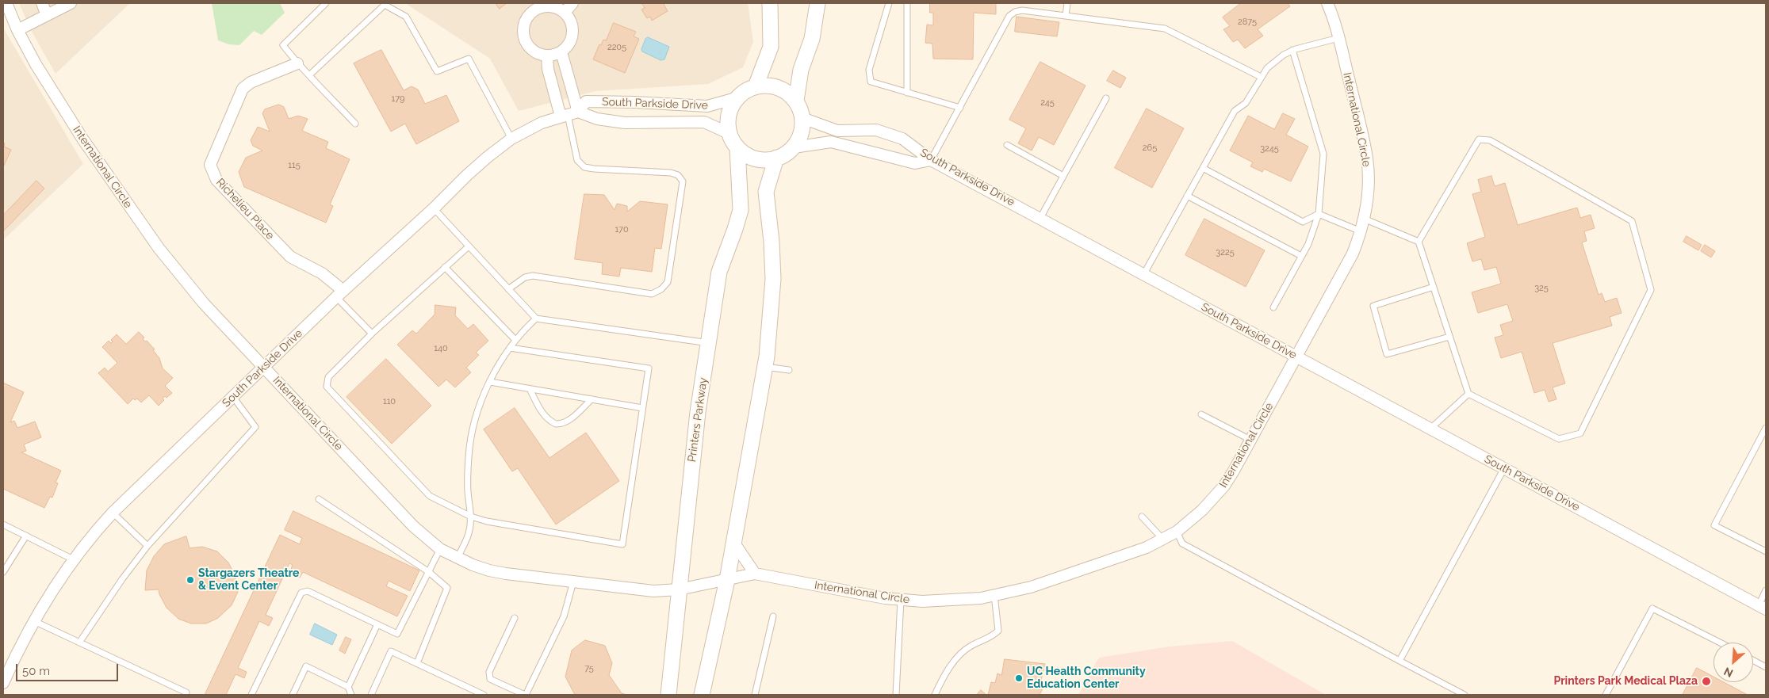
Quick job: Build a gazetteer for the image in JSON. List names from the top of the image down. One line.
{"streets":{"main road":["South Parkside Drive","Printers Parkway"],"street":["International Circle","Richelieu Place"]},"crossings":[["South Parkside Drive","International Circle"],["South Parkside Drive","Richelieu Place"],["South Parkside Drive","Printers Parkway"],["International Circle","Printers Parkway"]],"places":["Stargazers Theatre & Event Center","UC Health Community Education Center","Printers Park Medical Plaza"],"house_numbers":["2875","2205","179","245","265","3245","115","170","3225","325","140","110","75"],"scale_bar":"50 m","north":"bottom left"}
